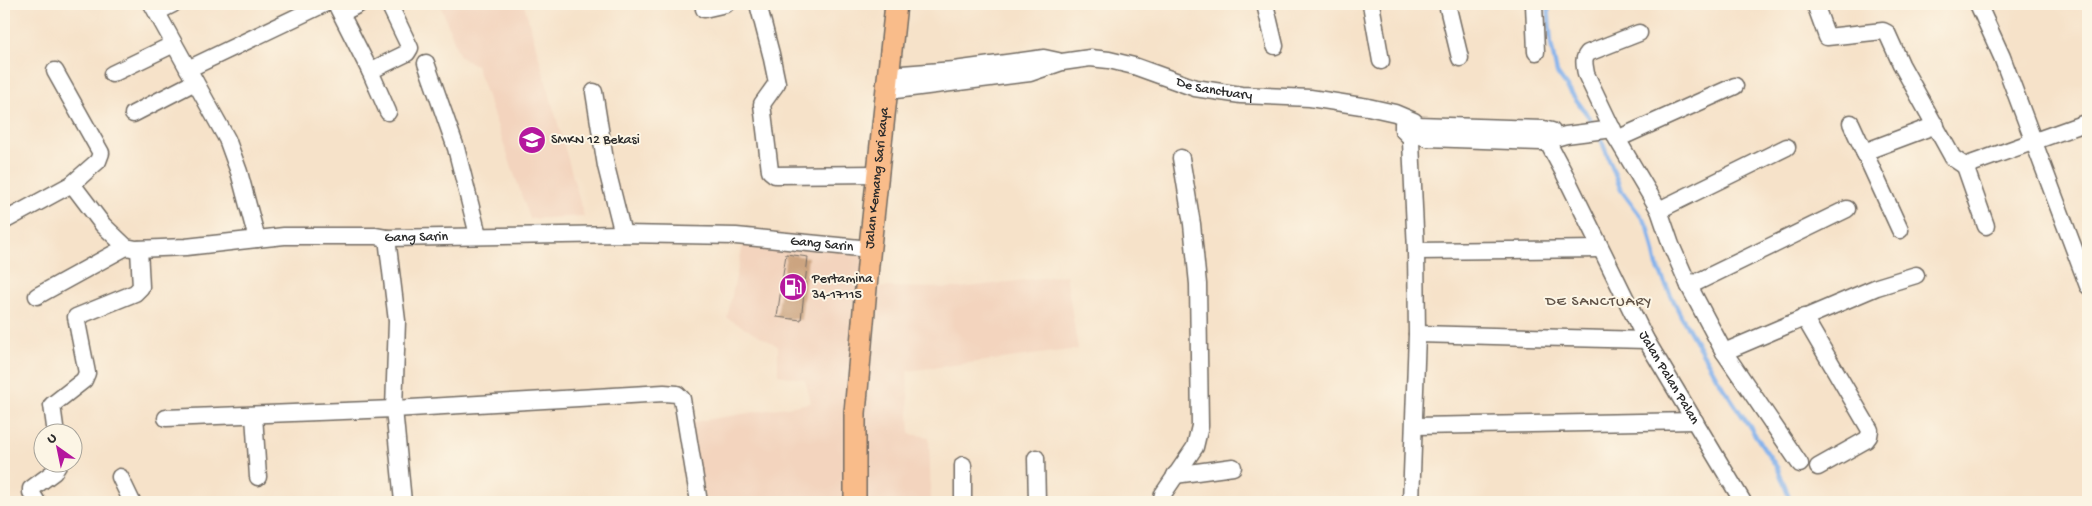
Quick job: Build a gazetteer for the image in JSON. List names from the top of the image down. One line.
{"streets":{"main road":["Jalan Kemang Sari Raya"],"street":["De Sanctuary","Gang Sarin","Jalan Palan Palan"]},"crossings":[["De Sanctuary","Jalan Kemang Sari Raya"],["Jalan Kemang Sari Raya","Gang Sarin"]],"districts":["DE SANCTUARY"],"places":{"school or university":["SMKN 12 Bekasi"],"fuel station":["Pertamina 34-17115"]},"north":"top left"}
